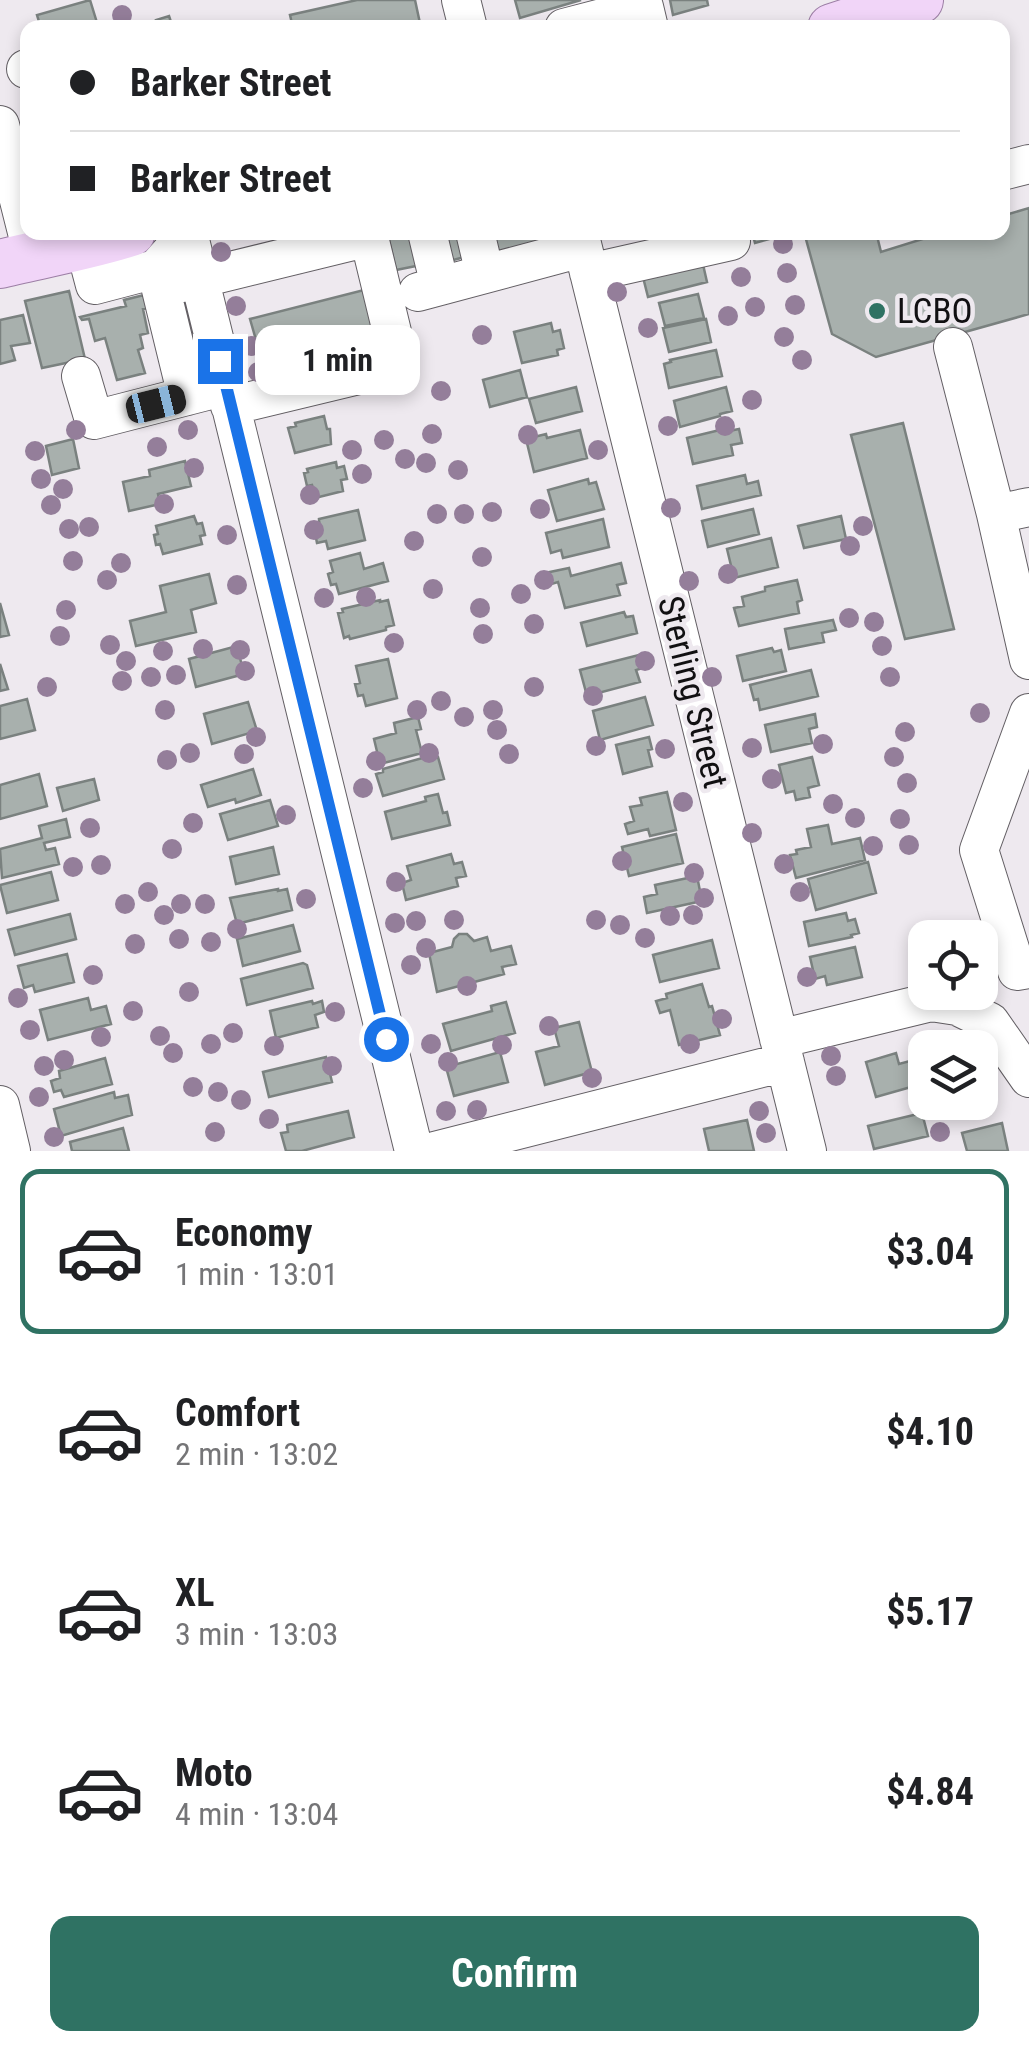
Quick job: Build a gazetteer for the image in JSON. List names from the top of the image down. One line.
{"streets":{"street":["Sterling Street"]},"places":["LCBO"],"page":{"banner":["Barker Street","Barker Street"],"bubble":"1 min","list":[{"name":"Economy","note":"1 min · 13:01","value":"$3.04"},{"name":"Comfort","note":"2 min · 13:02","value":"$4.10"},{"name":"XL","note":"3 min · 13:03","value":"$5.17"},{"name":"Moto","note":"4 min · 13:04","value":"$4.84"}],"buttons":"Confirm"}}
